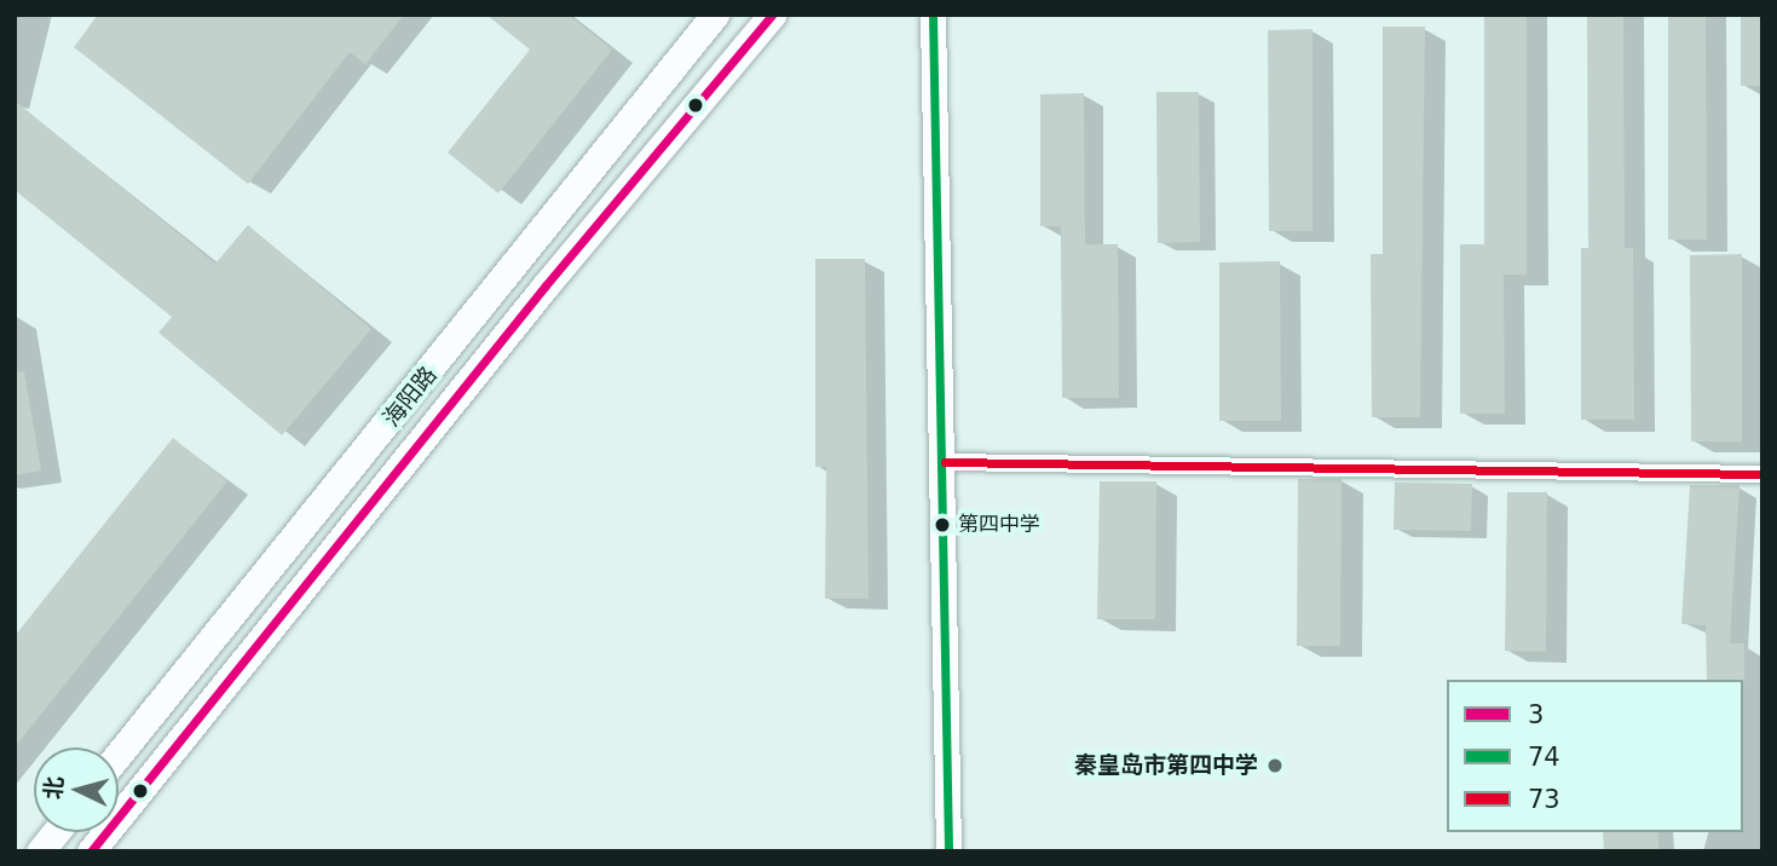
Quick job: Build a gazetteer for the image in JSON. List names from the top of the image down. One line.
{"streets":{"main road":["海阳路"]},"places":["第四中学","秦皇岛市第四中学"],"lines":["transit line 3","transit line 74","transit line 73"],"legend":["3","74","73"],"north":"left"}
